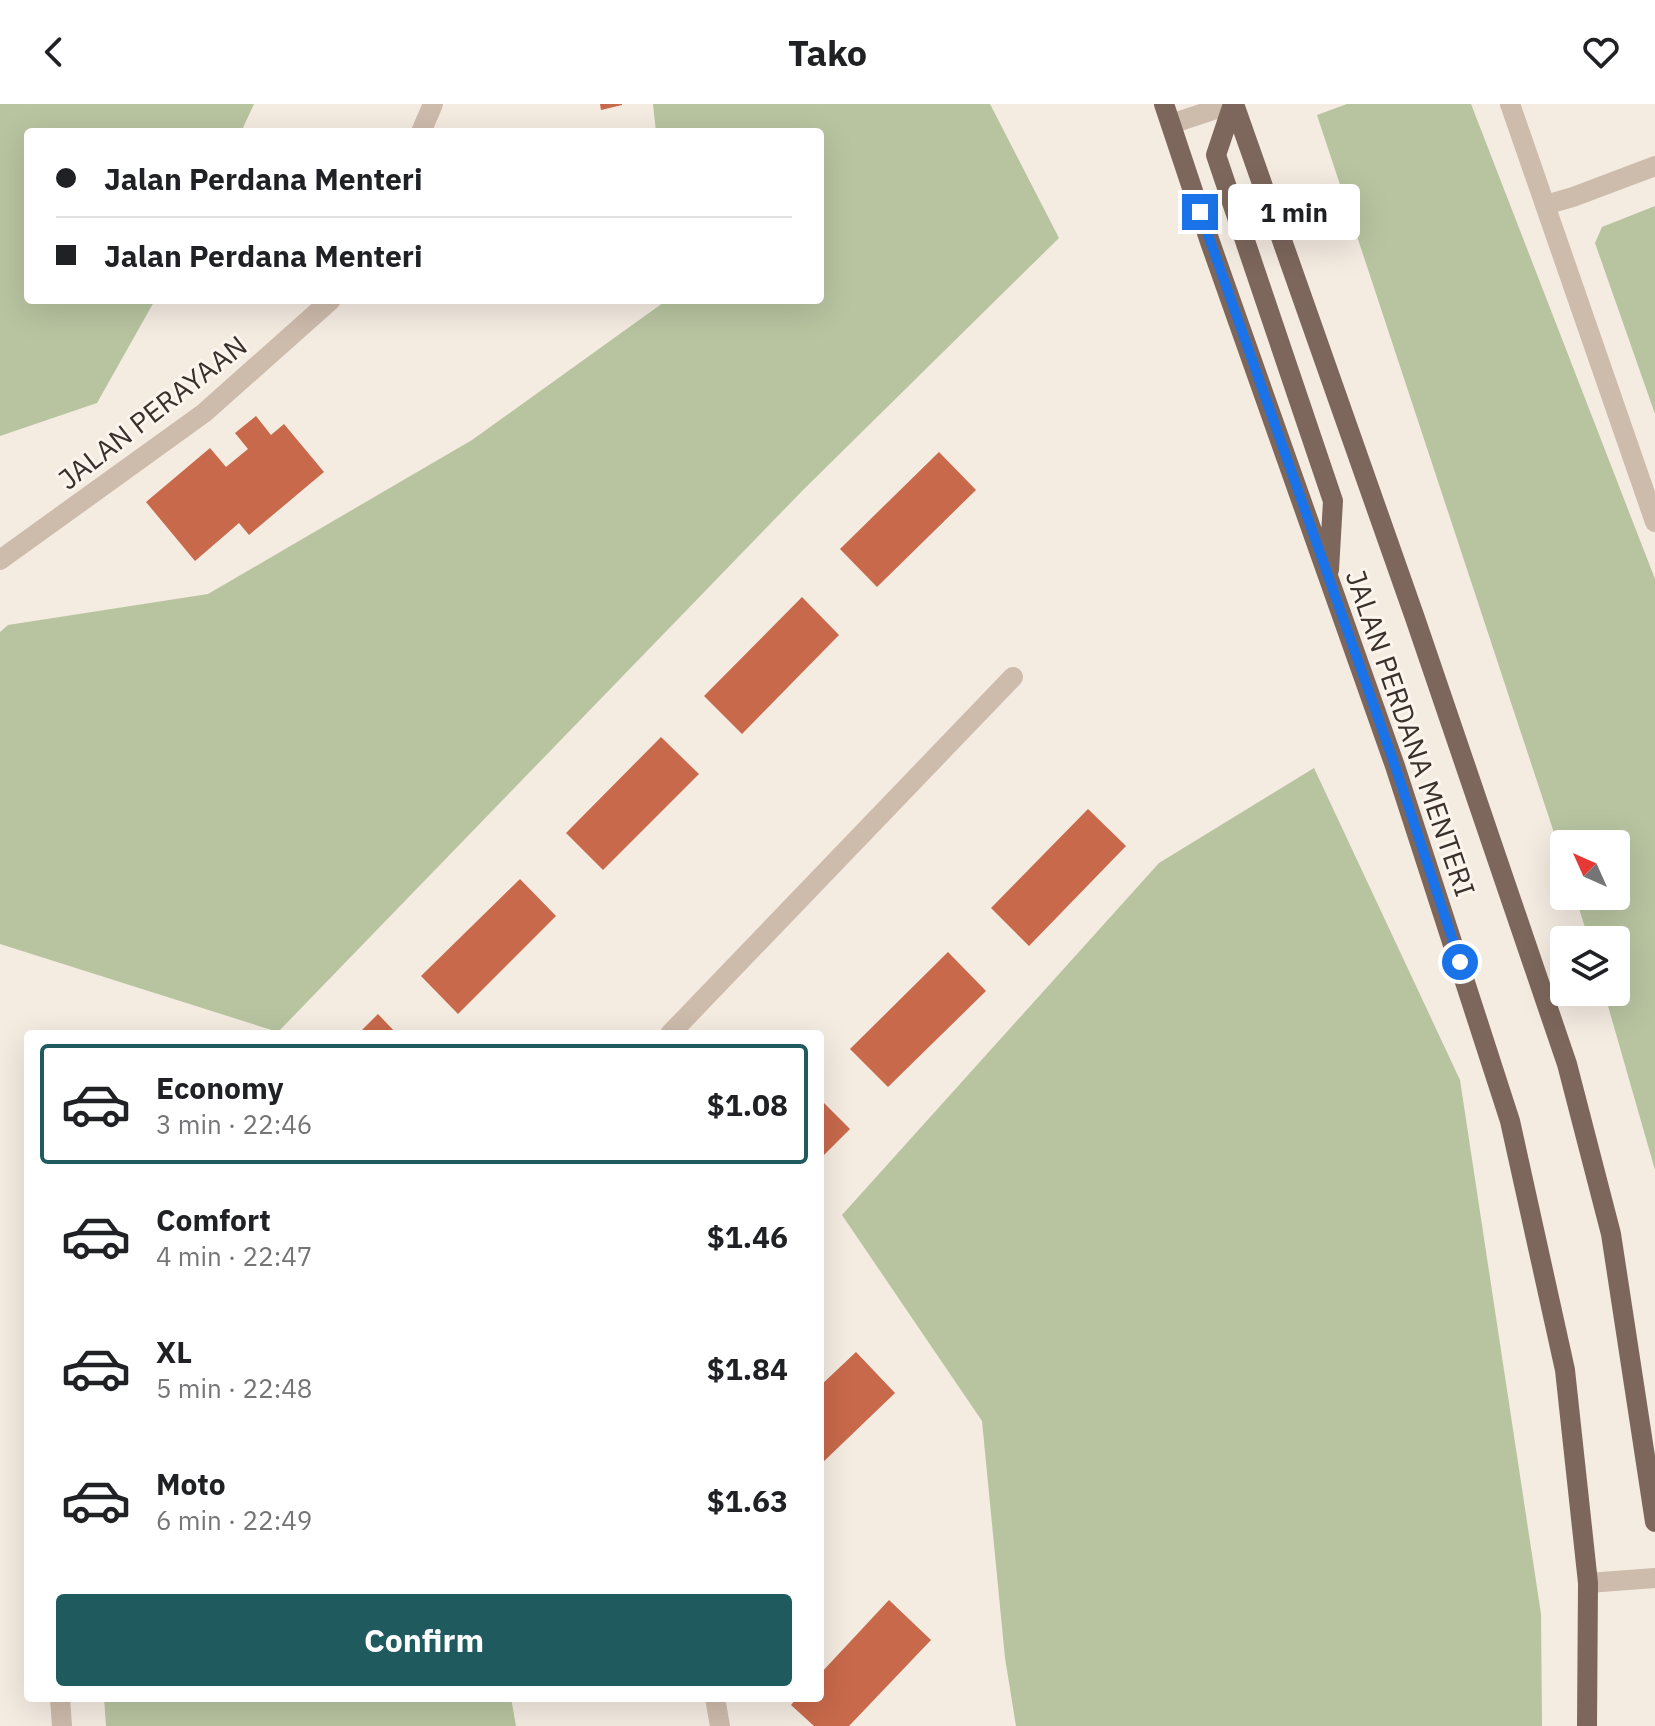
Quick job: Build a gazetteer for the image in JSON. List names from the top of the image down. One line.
{"streets":{"main road":["JALAN PERDANA MENTERI"],"street":["JALAN PERAYAAN"]},"north":"top left","page":{"header":"Tako","banner":["Jalan Perdana Menteri","Jalan Perdana Menteri"],"bubble":"1 min","list":[{"name":"Economy","note":"3 min · 22:46","value":"$1.08"},{"name":"Comfort","note":"4 min · 22:47","value":"$1.46"},{"name":"XL","note":"5 min · 22:48","value":"$1.84"},{"name":"Moto","note":"6 min · 22:49","value":"$1.63"}],"buttons":"Confirm"}}
